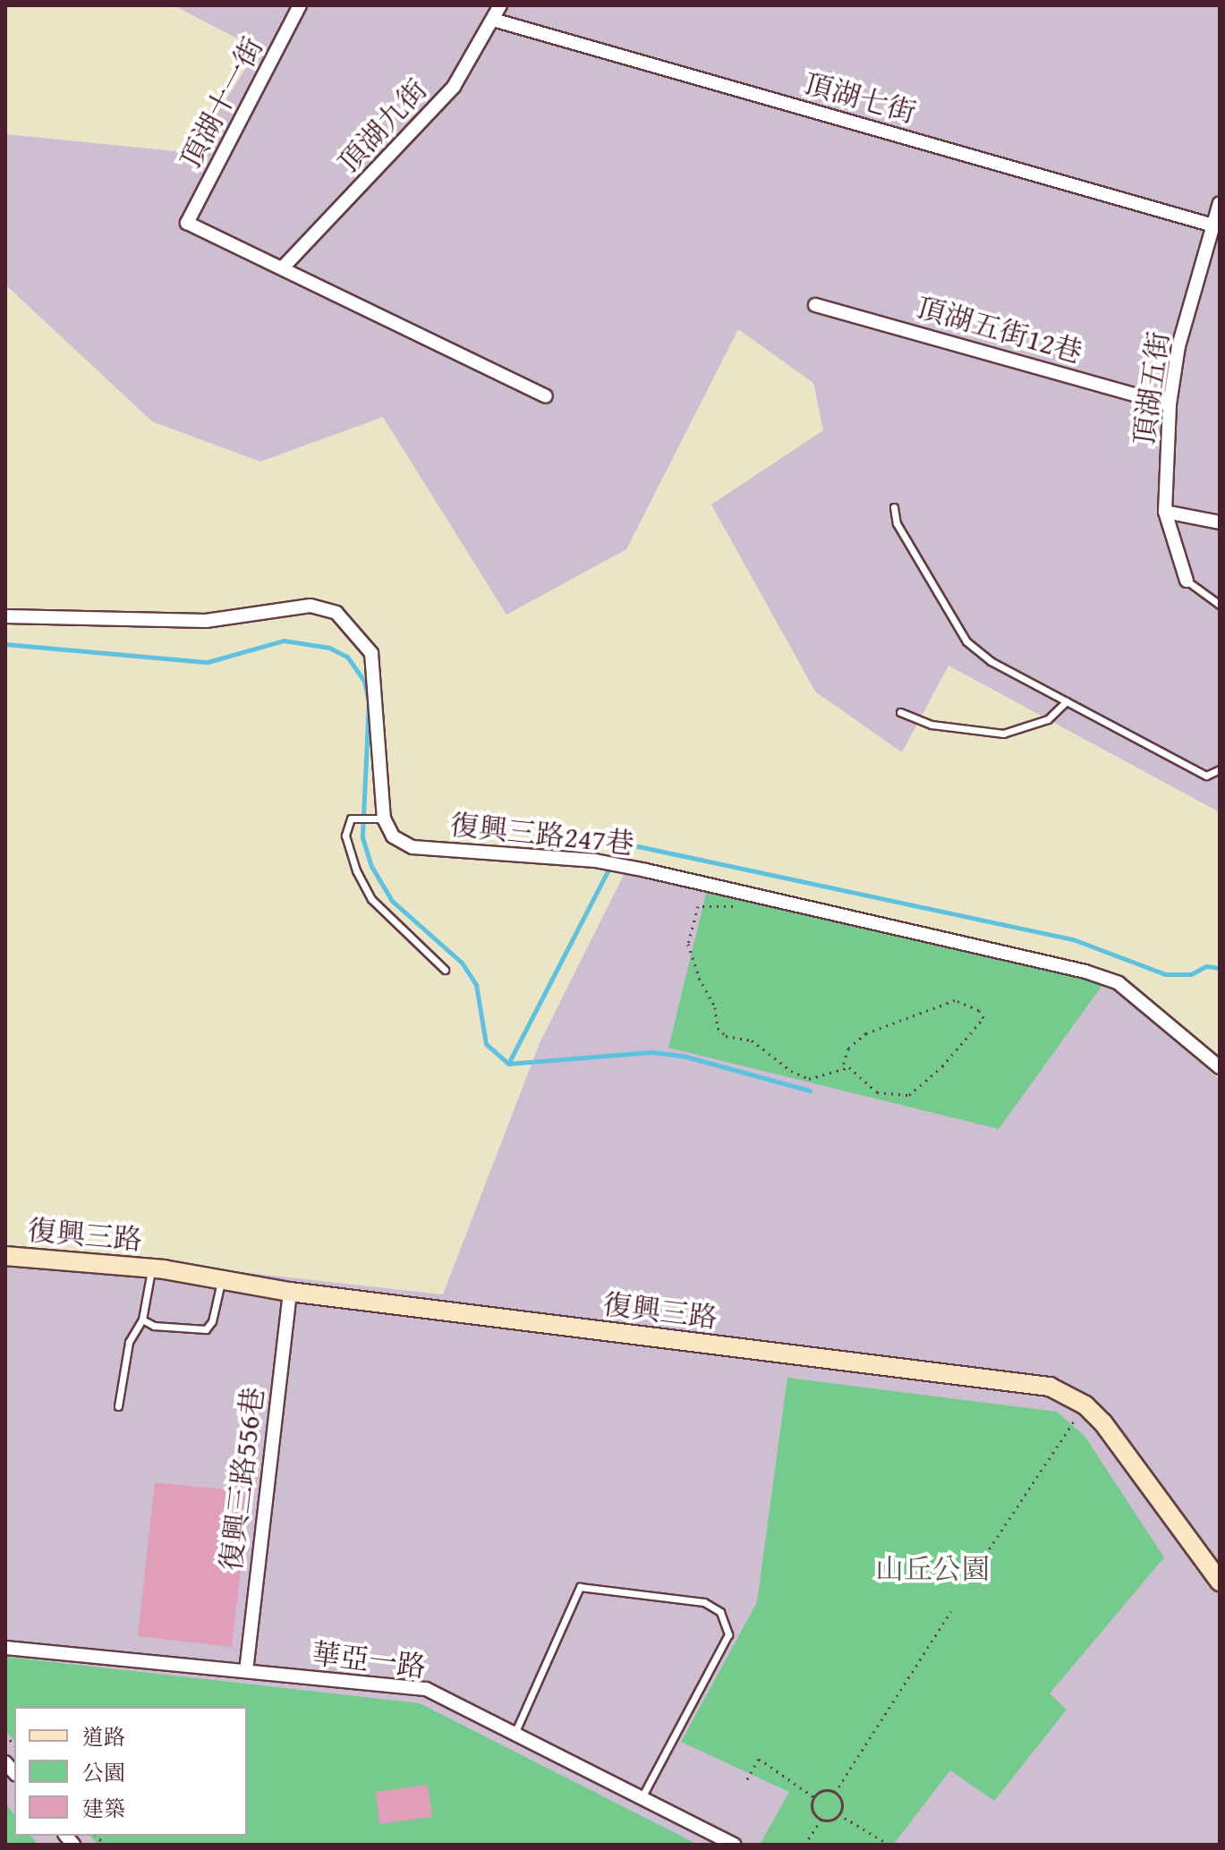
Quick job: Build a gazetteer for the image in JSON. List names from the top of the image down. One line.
{"streets":{"street":["頂湖七街","頂湖十一街","頂湖九街","頂湖五街12巷","頂湖五街","復興三路247巷","復興三路","復興三路556巷","華亞一路"]},"crossings":[["頂湖七街","頂湖九街"],["頂湖七街","頂湖五街"],["頂湖十一街","頂湖九街"],["頂湖五街12巷","頂湖五街"],["復興三路","復興三路556巷"],["復興三路556巷","華亞一路"]],"parks":["山丘公園"],"legend":["道路","公園","建築"]}
